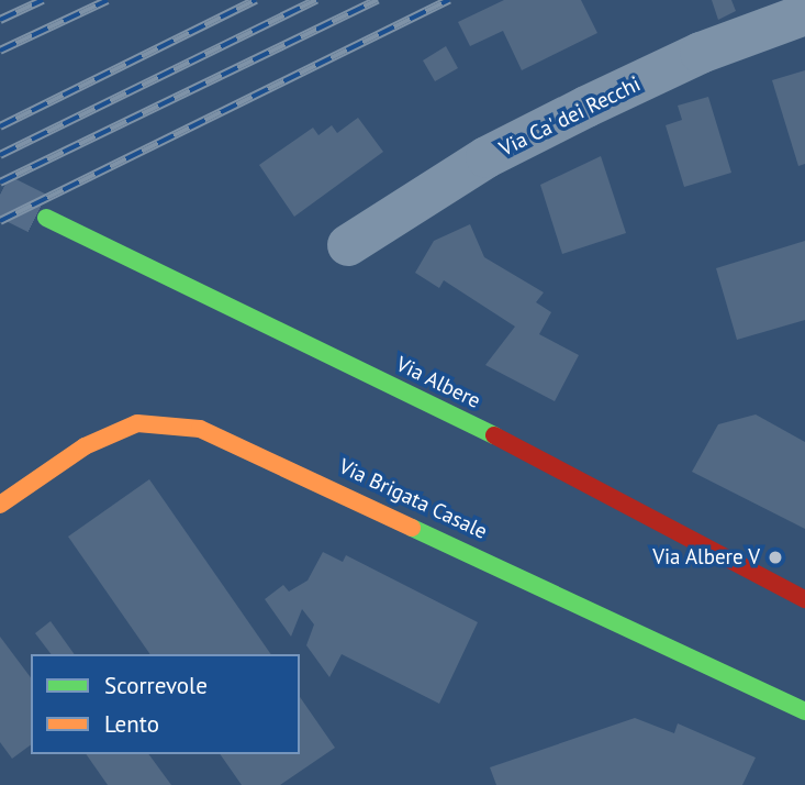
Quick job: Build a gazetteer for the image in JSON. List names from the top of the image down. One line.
{"streets":{"street":["Via Ca' dei Recchi","Via Albere","Via Brigata Casale"]},"places":["Via Albere V"],"legend":["Scorrevole","Lento"]}
